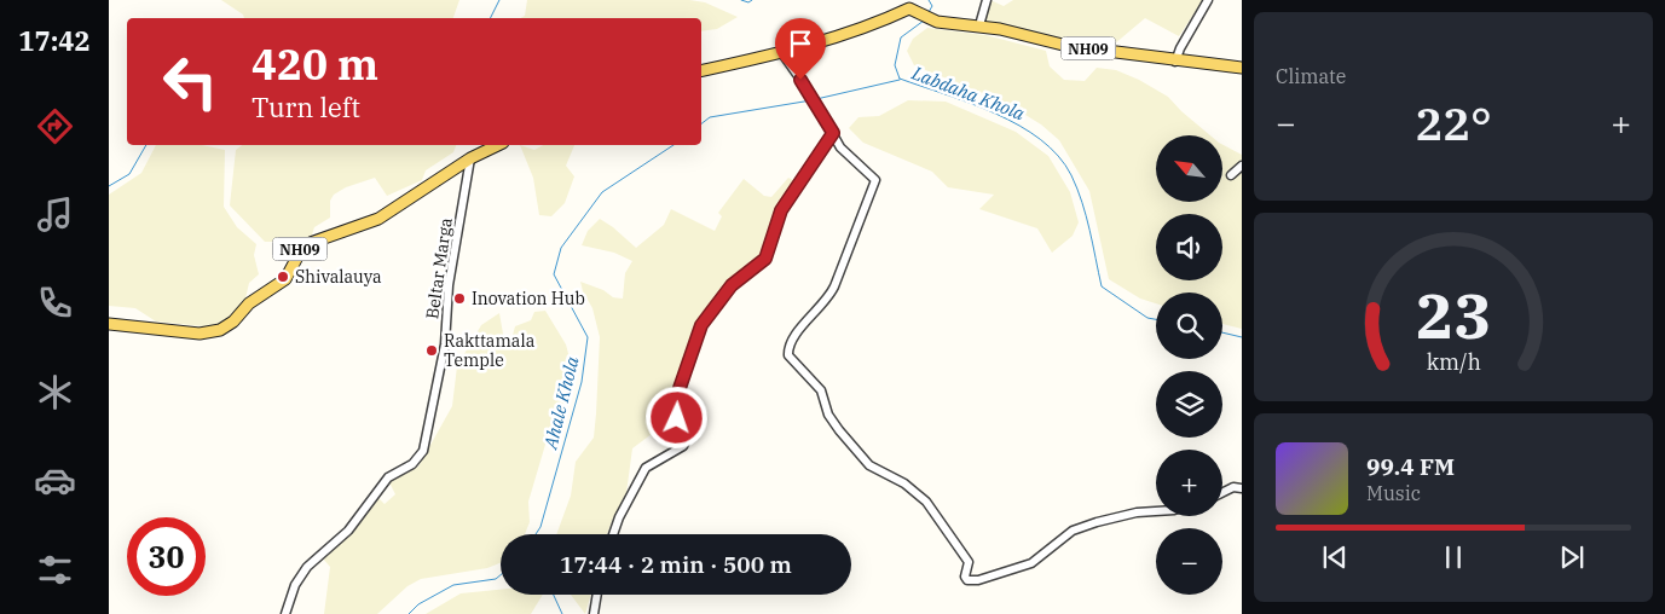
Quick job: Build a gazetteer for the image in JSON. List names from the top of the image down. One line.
{"streets":{"main road":["NH09"],"street":["Beltar Marga"]},"crossings":[["NH09","Beltar Marga"]],"water":["Labdaha Khola","Ahale Khola"],"places":["Shivalauya","Inovation Hub","Rakttamala Temple"],"north":"top left","page":{"tabs":"17:42","tile":"Climate","turn":["420 m","Turn left"],"heat":["−","22°","+"],"map_buttons":["+","−"],"song":["99.4 FM","Music"],"limit":"30","trip":"17:44 · 2 min · 500 m","gauge":["23","km/h"]}}
